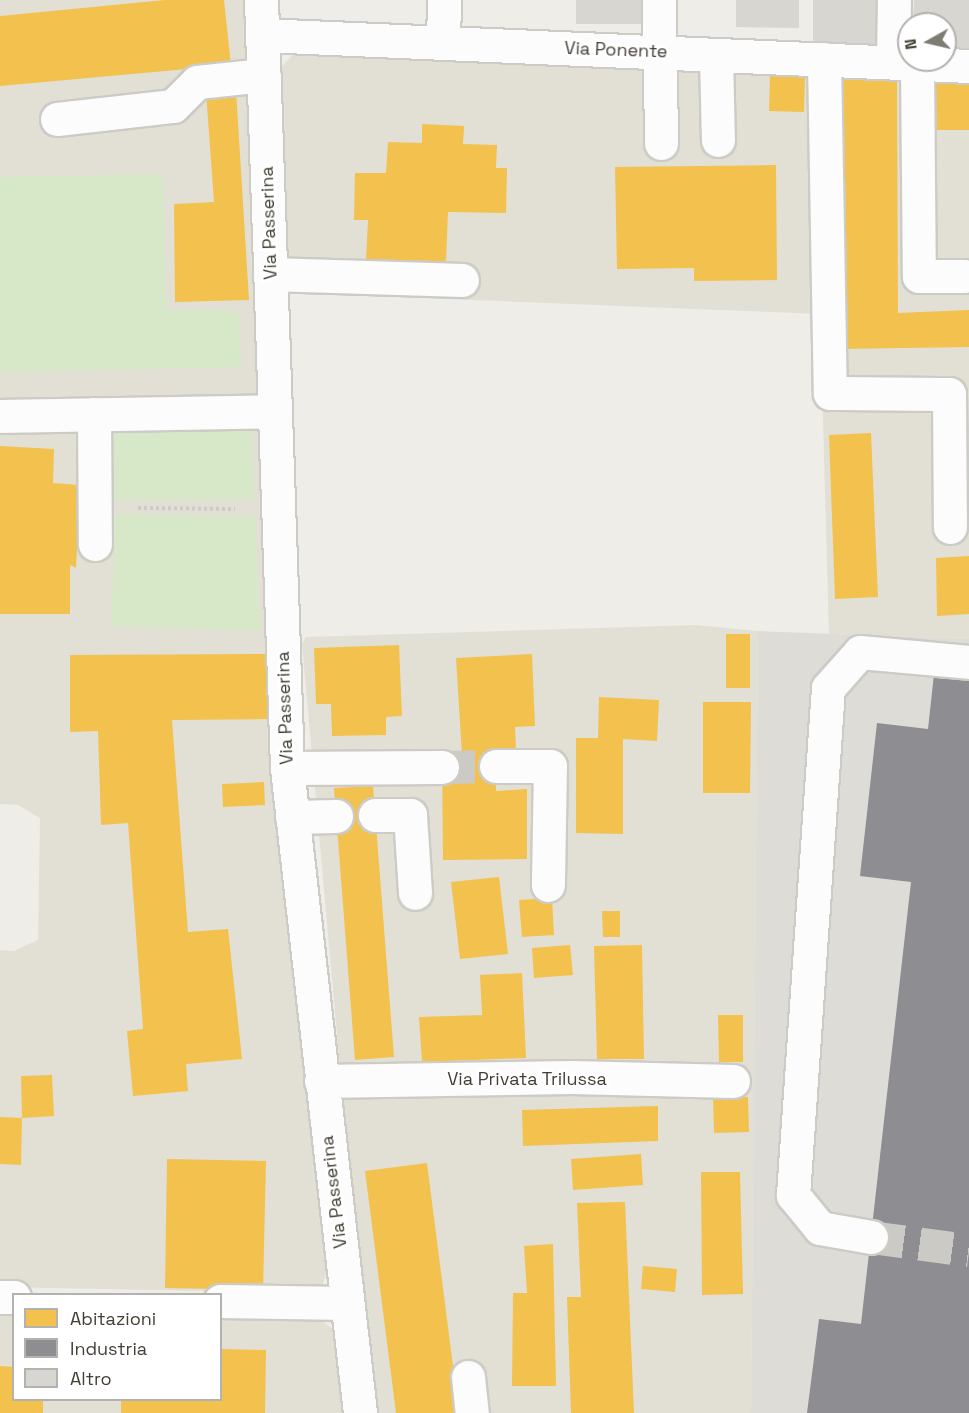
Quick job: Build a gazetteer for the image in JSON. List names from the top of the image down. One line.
{"streets":{"street":["Via Ponente","Via Passerina","Via Privata Trilussa"]},"crossings":[["Via Ponente","Via Passerina"],["Via Passerina","Via Privata Trilussa"]],"legend":["Abitazioni","Industria","Altro"],"north":"left"}
